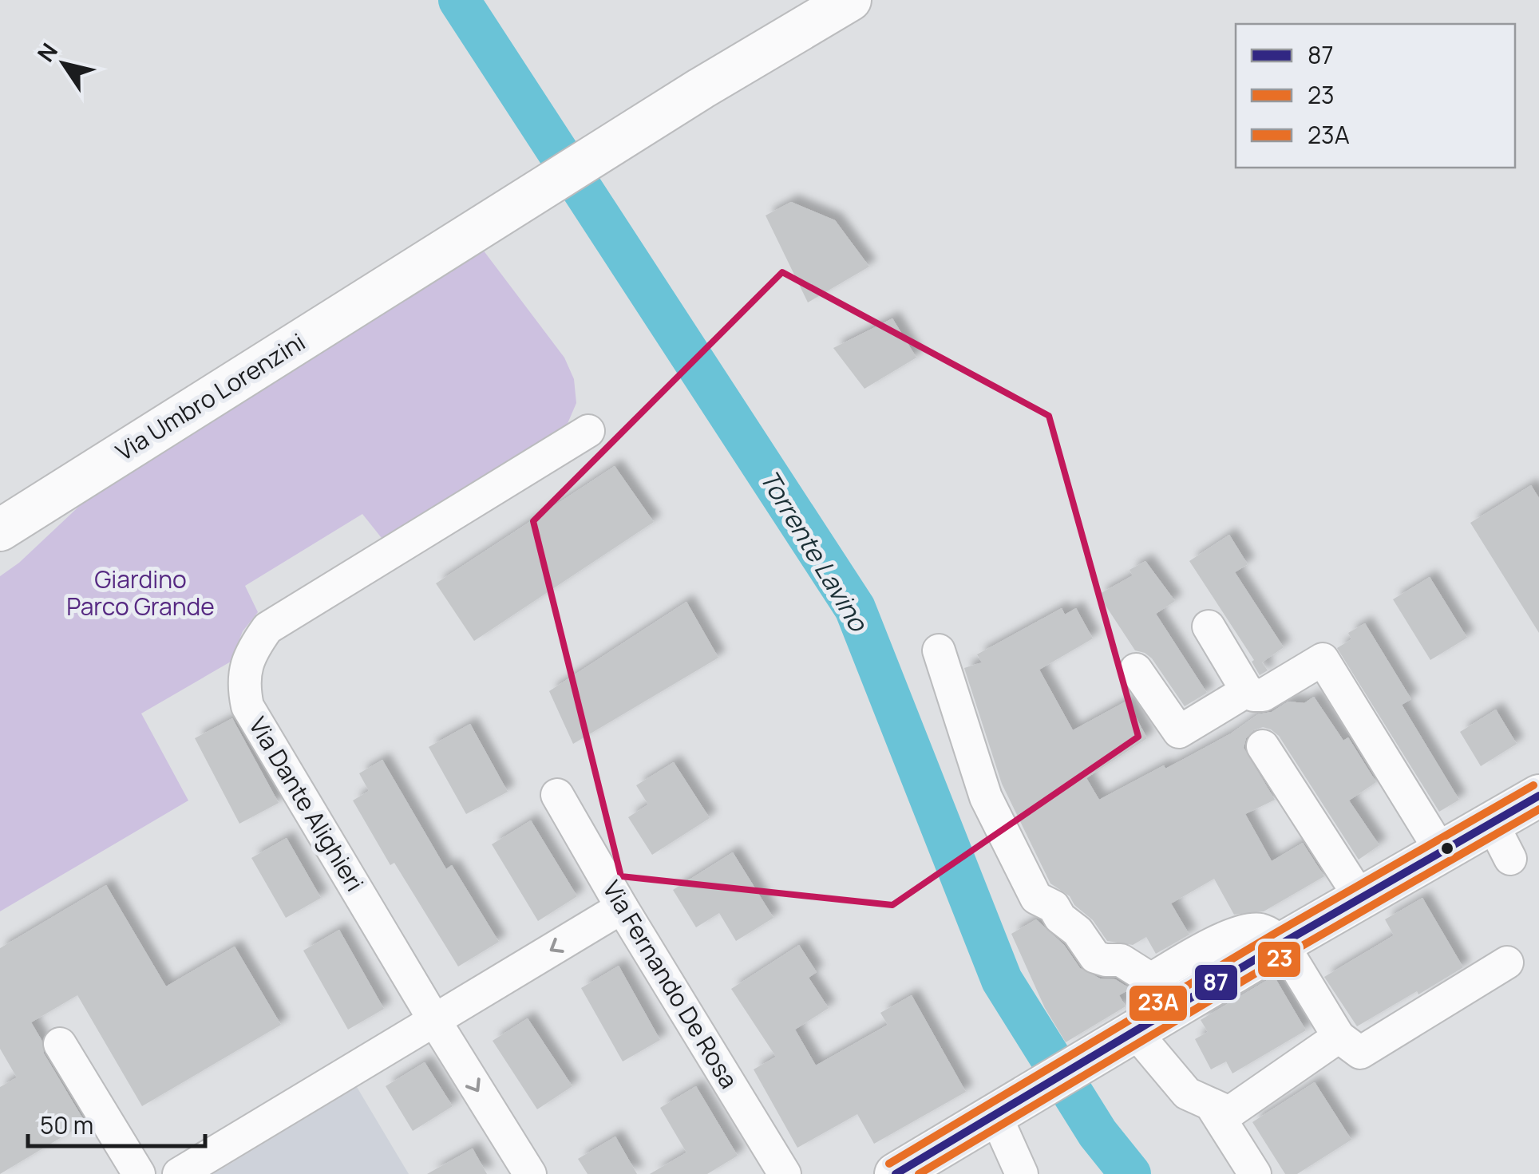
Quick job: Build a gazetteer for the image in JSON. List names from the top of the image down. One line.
{"streets":{"main road":["Via Umbro Lorenzini"],"street":["Via Dante Alighieri","Via Fernando De Rosa"]},"water":["Torrente Lavino"],"parks":["Giardino Parco Grande"],"lines":["transit line 23A","transit line 87","transit line 23"],"legend":["87","23","23A"],"scale_bar":"50 m","north":"top left"}
